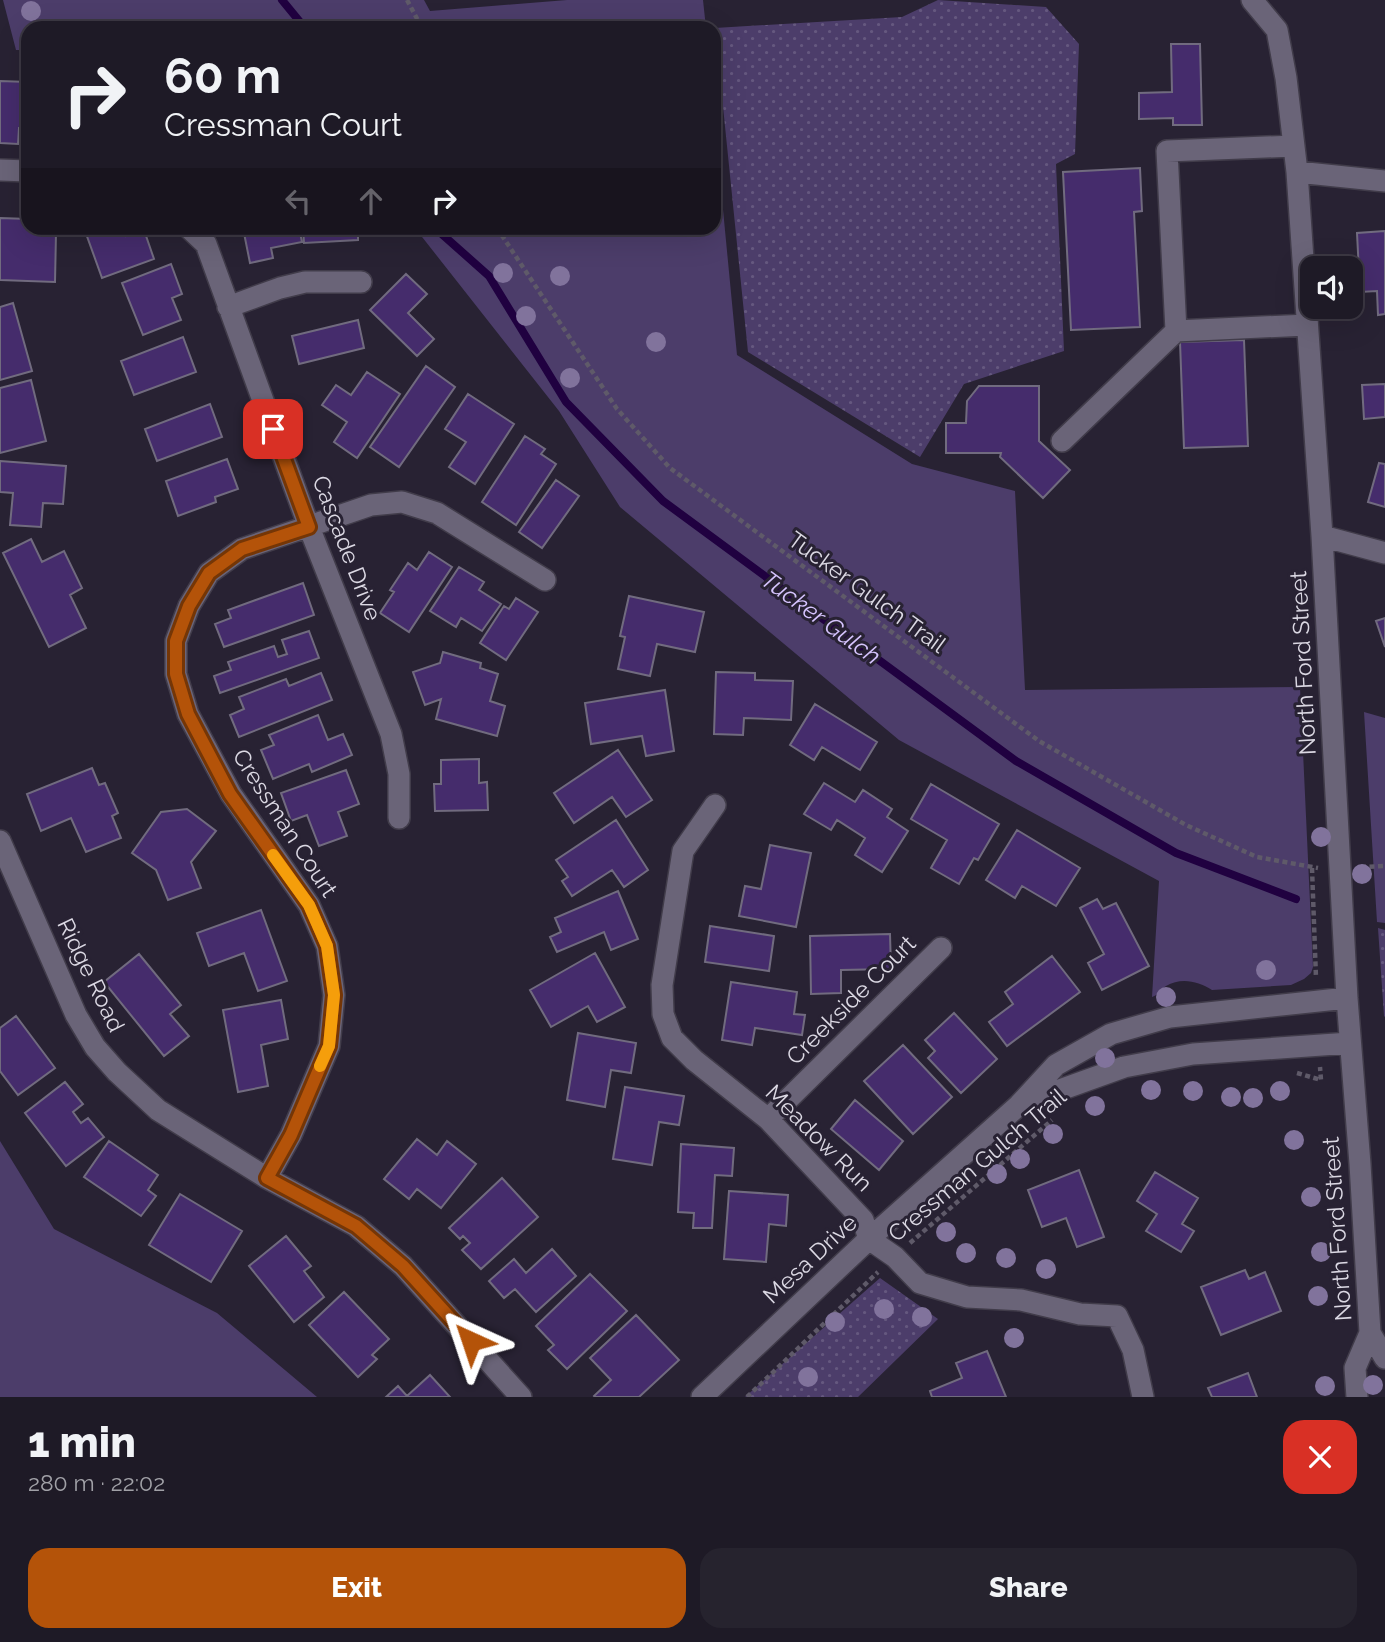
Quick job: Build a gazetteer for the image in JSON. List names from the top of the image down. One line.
{"streets":{"street":["Cascade Drive","North Ford Street","Cressman Court","Ridge Road","Creekside Court","Meadow Run","Mesa Drive"],"path":["Tucker Gulch Trail","Cressman Gulch Trail"]},"crossings":[["Cascade Drive","Cressman Court"],["Tucker Gulch Trail","Mesa Drive"],["North Ford Street","Mesa Drive"],["Cressman Court","Ridge Road"],["Creekside Court","Meadow Run"],["Meadow Run","Cressman Gulch Trail"],["Meadow Run","Mesa Drive"]],"water":["Tucker Gulch"],"page":{"turn":["60 m","Cressman Court"],"heading":["1 min","280 m · 22:02"],"buttons":["Exit","Share"]}}
